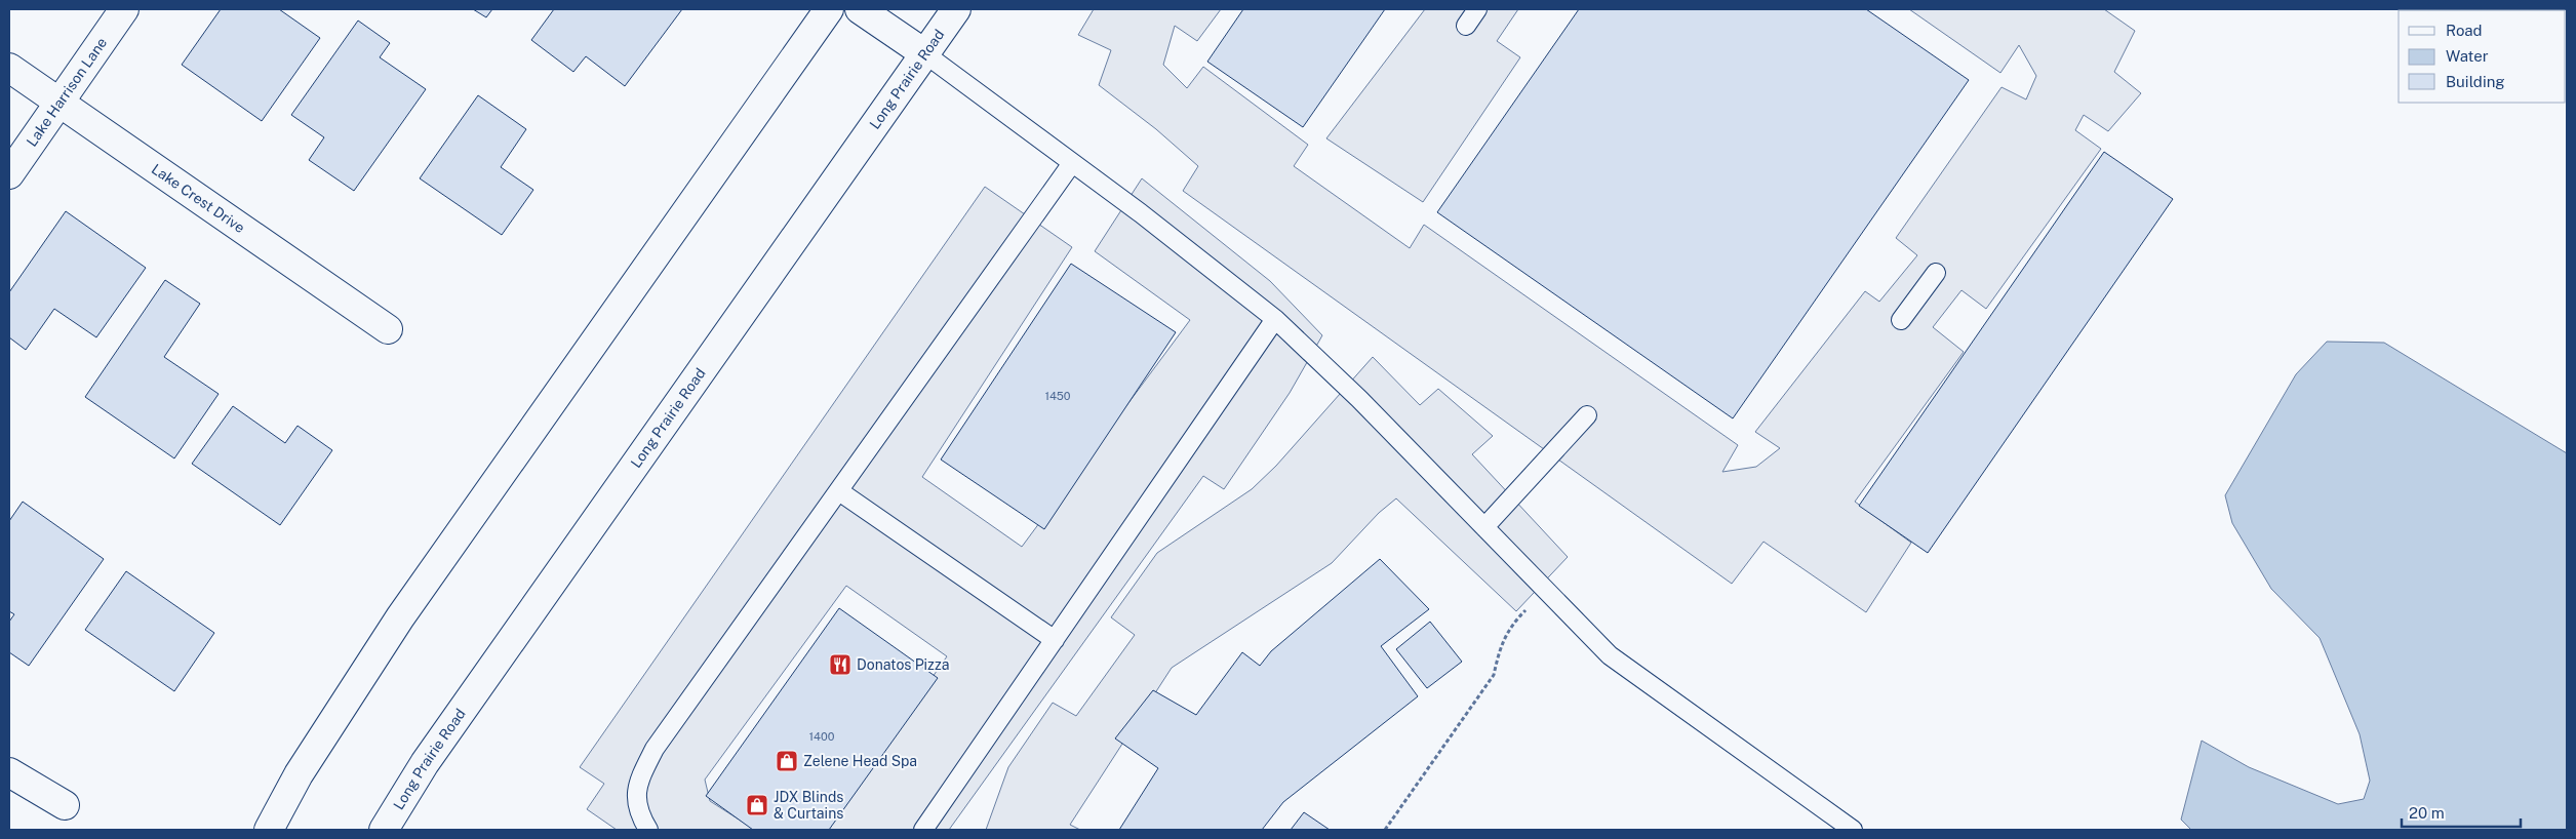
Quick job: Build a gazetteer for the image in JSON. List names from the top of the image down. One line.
{"streets":{"main road":["Long Prairie Road","Lake Harrison Lane","Lake Crest Drive"]},"crossings":[["Lake Harrison Lane","Lake Crest Drive"]],"places":{"restaurant":["Donatos Pizza"],"shop":["Zelene Head Spa","JDX Blinds & Curtains"]},"house_numbers":["1450","1400"],"legend":["Road","Water","Building"],"scale_bar":"20 m"}
